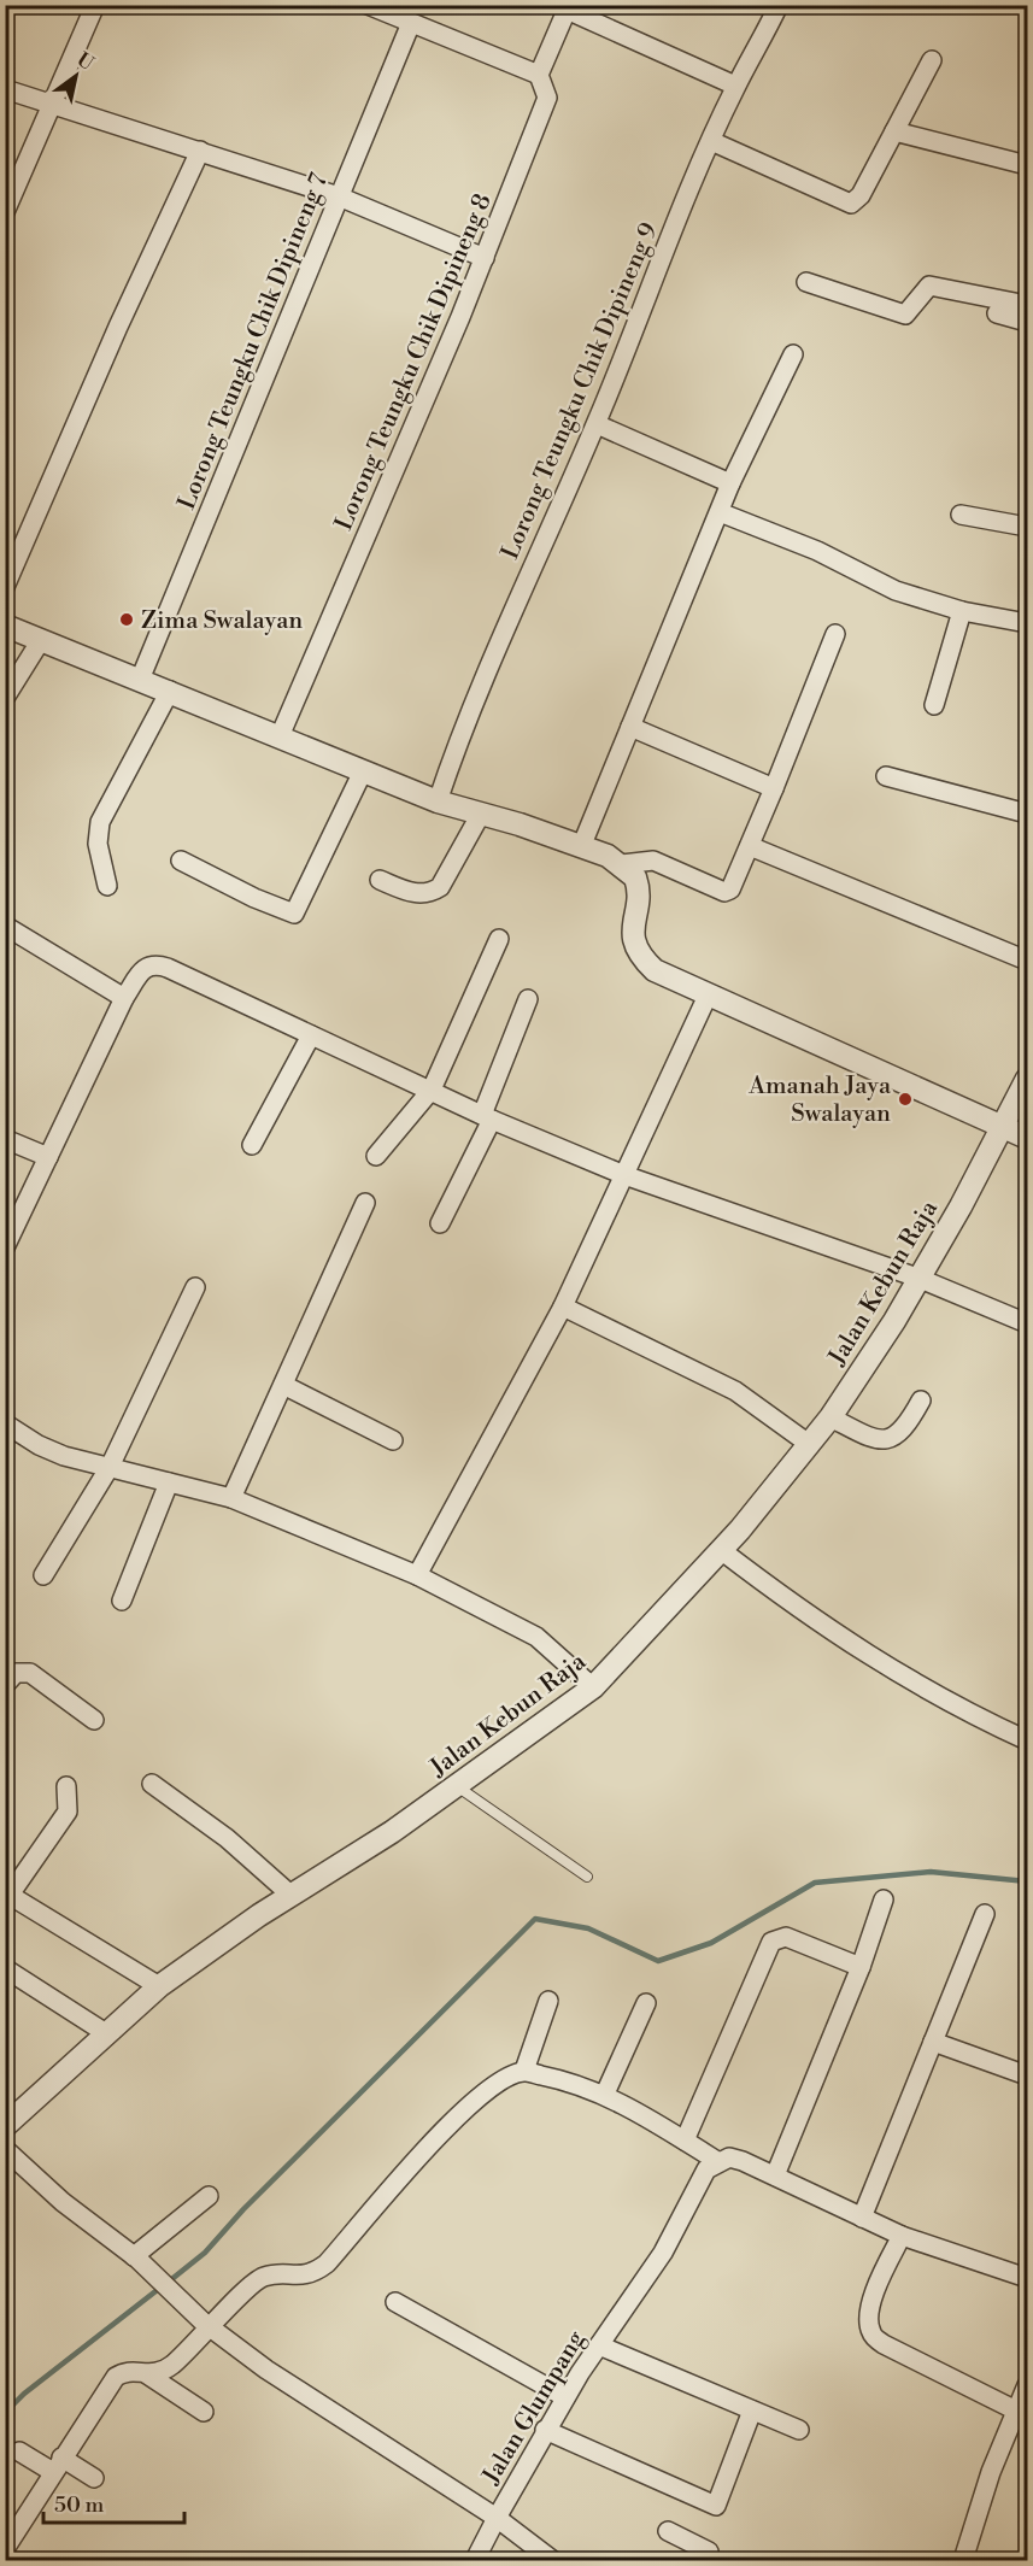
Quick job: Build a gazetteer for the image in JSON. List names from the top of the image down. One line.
{"streets":{"street":["Lorong Teungku Chik Dipineng 7","Lorong Teungku Chik Dipineng 8","Lorong Teungku Chik Dipineng 9","Jalan Kebun Raja","Jalan Glumpang"]},"places":["Zima Swalayan","Amanah Jaya Swalayan"],"scale_bar":"50 m","north":"top right"}
